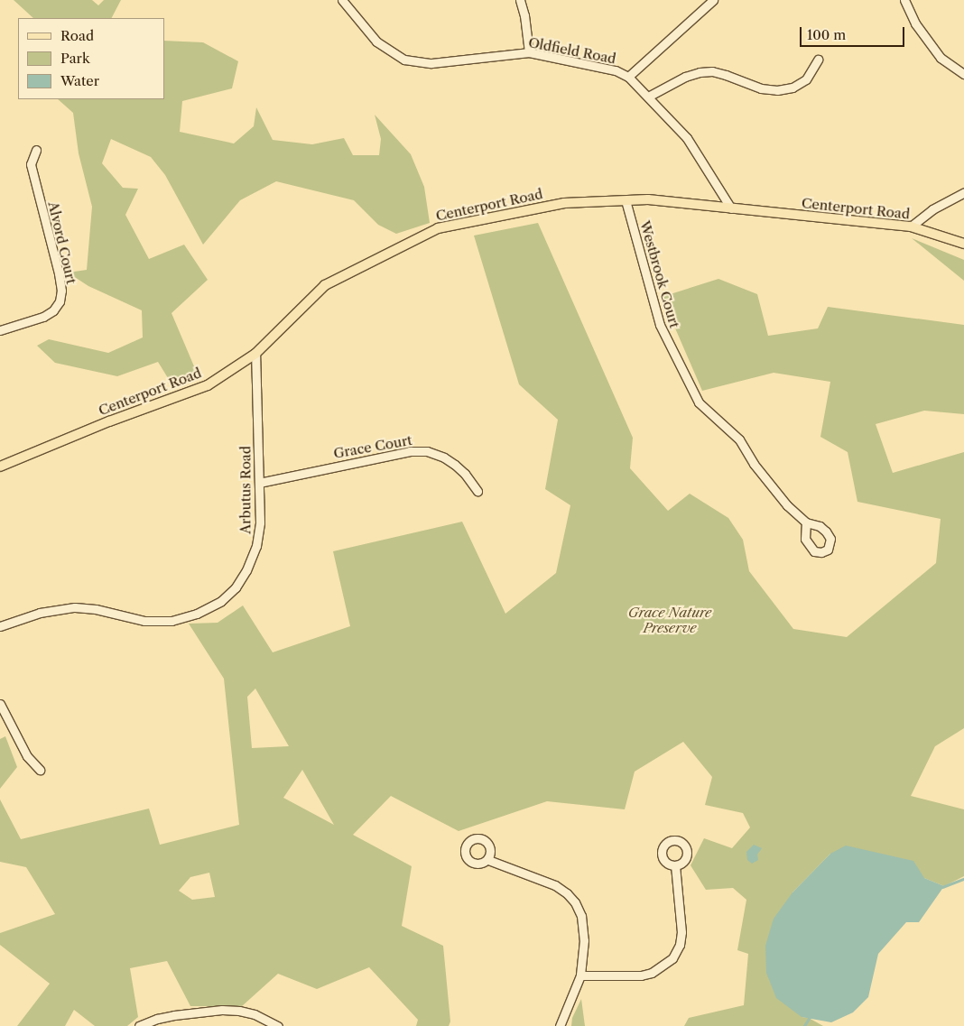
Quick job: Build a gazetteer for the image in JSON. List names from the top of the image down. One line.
{"streets":{"main road":["Centerport Road"],"street":["Oldfield Road","Alvord Court","Westbrook Court","Grace Court","Arbutus Road"]},"crossings":[["Oldfield Road","Centerport Road"],["Centerport Road","Westbrook Court"],["Centerport Road","Arbutus Road"],["Grace Court","Arbutus Road"]],"parks":["Grace Nature Preserve"],"legend":["Road","Park","Water"],"scale_bar":"100 m"}
